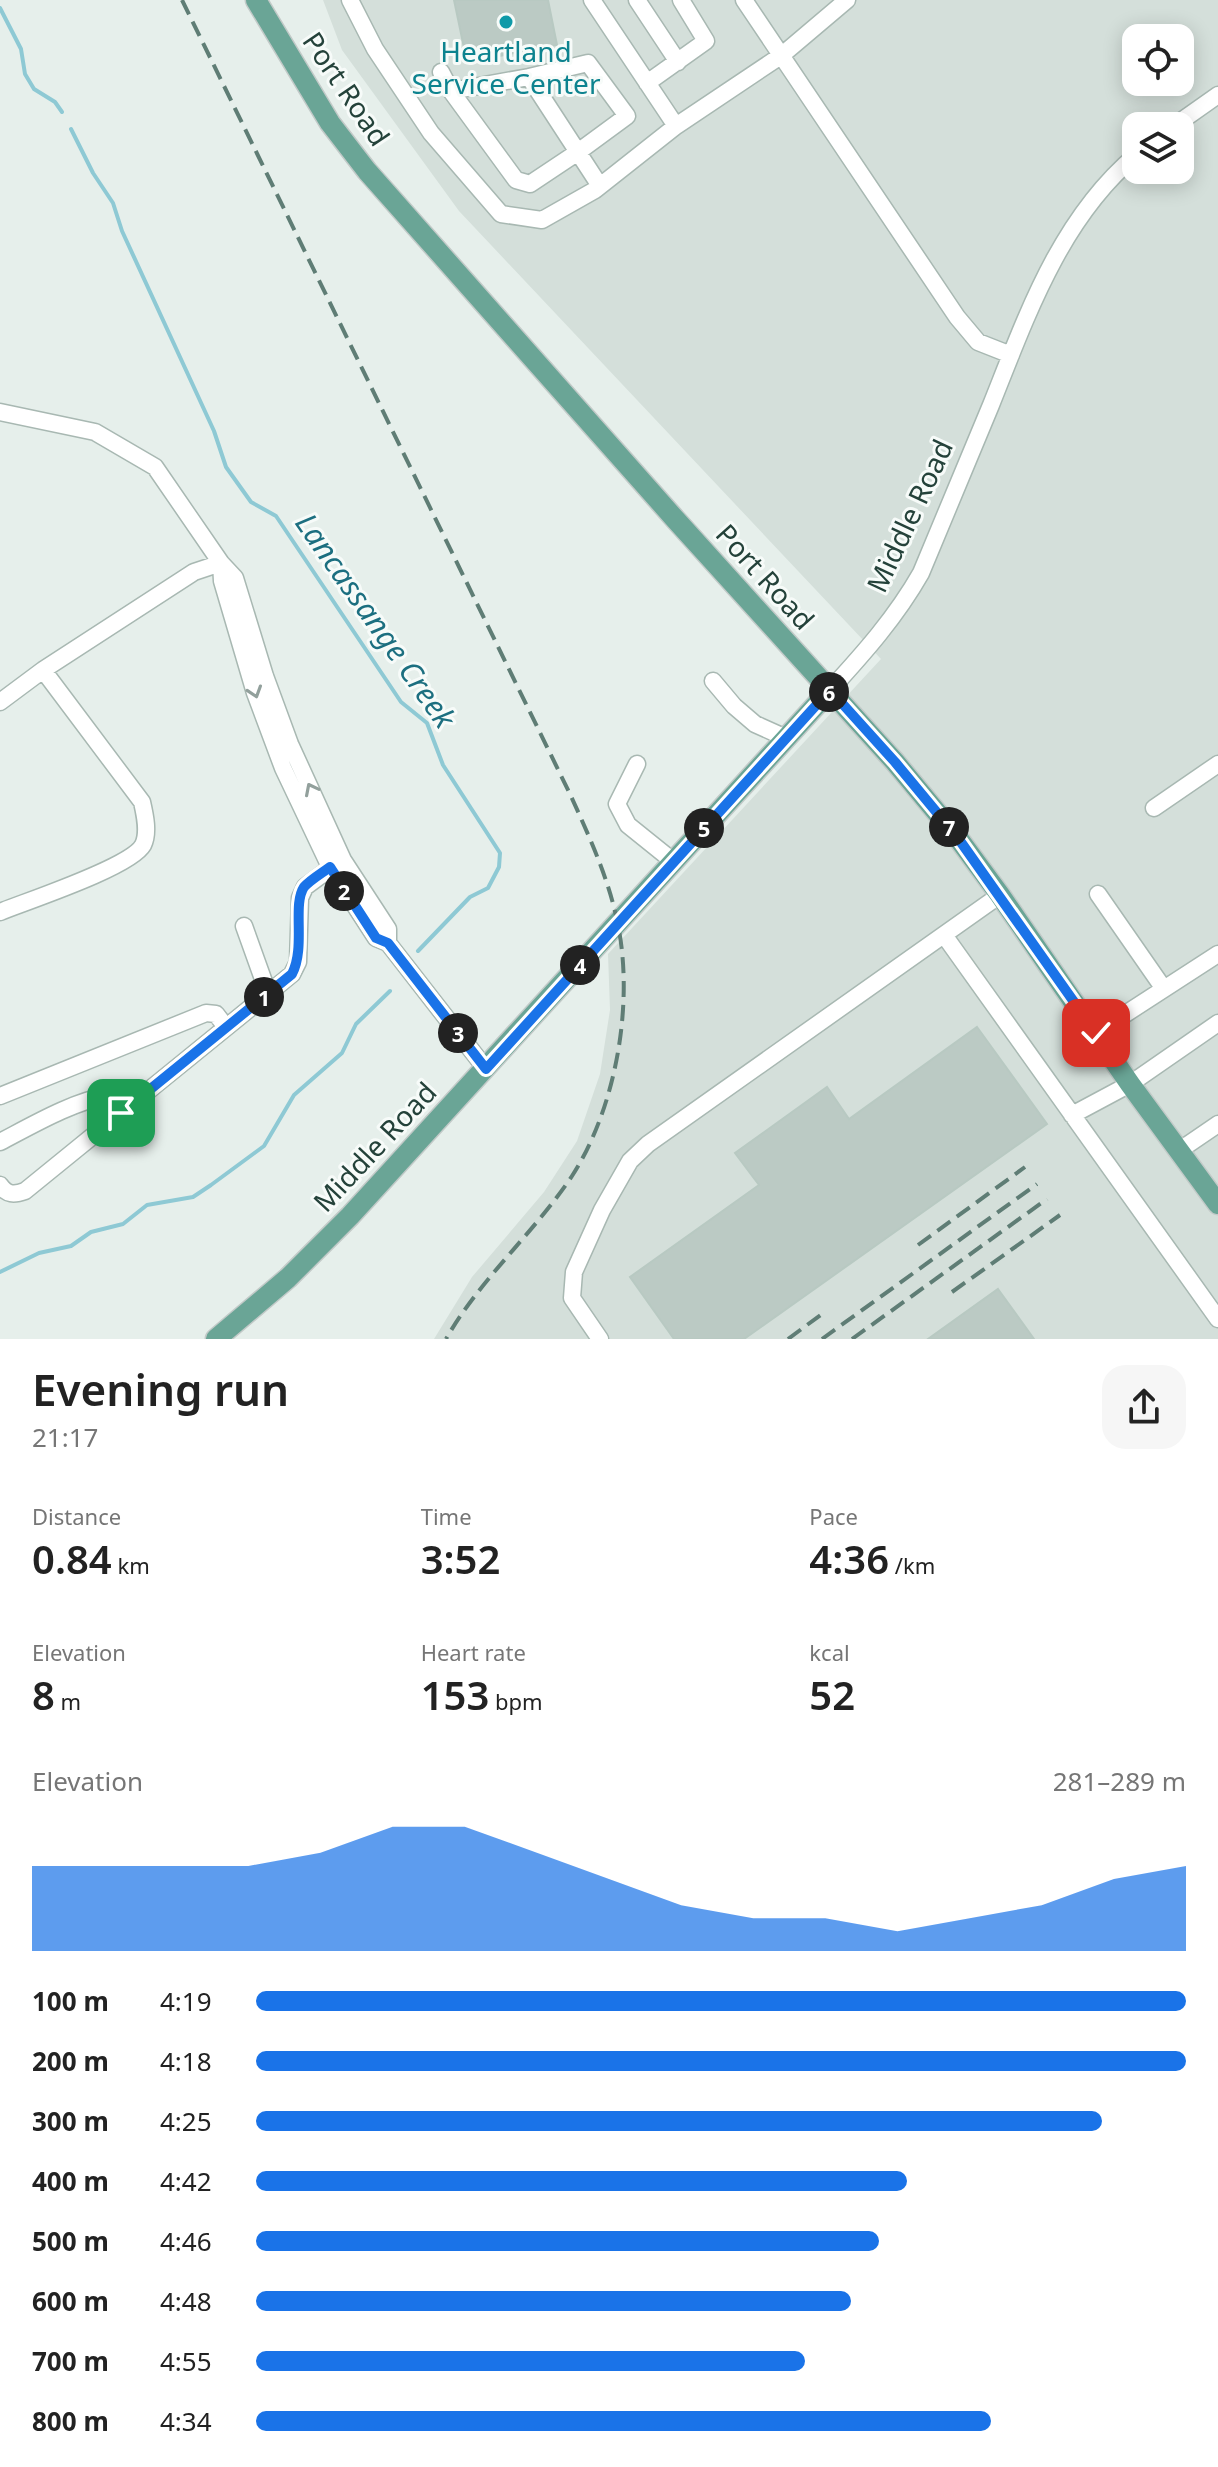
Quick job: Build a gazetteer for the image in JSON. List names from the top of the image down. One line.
{"streets":{"main road":["Port Road","Middle Road"]},"crossings":[["Port Road","Middle Road"]],"water":["Lancassange Creek"],"places":["Heartland Service Center"],"page":{"pins":["6","7","5","2","4","1","3"],"heading":["Evening run","21:17"],"stats":[["Distance","0.84 km"],["Time","3:52"],["Pace","4:36 /km"],["Elevation","8 m"],["Heart rate","153 bpm"],["kcal","52"]],"chart":["Elevation","281–289 m"],"list":[{"name":"100 m","note":"4:19"},{"name":"200 m","note":"4:18"},{"name":"300 m","note":"4:25"},{"name":"400 m","note":"4:42"},{"name":"500 m","note":"4:46"},{"name":"600 m","note":"4:48"},{"name":"700 m","note":"4:55"},{"name":"800 m","note":"4:34"}]}}
